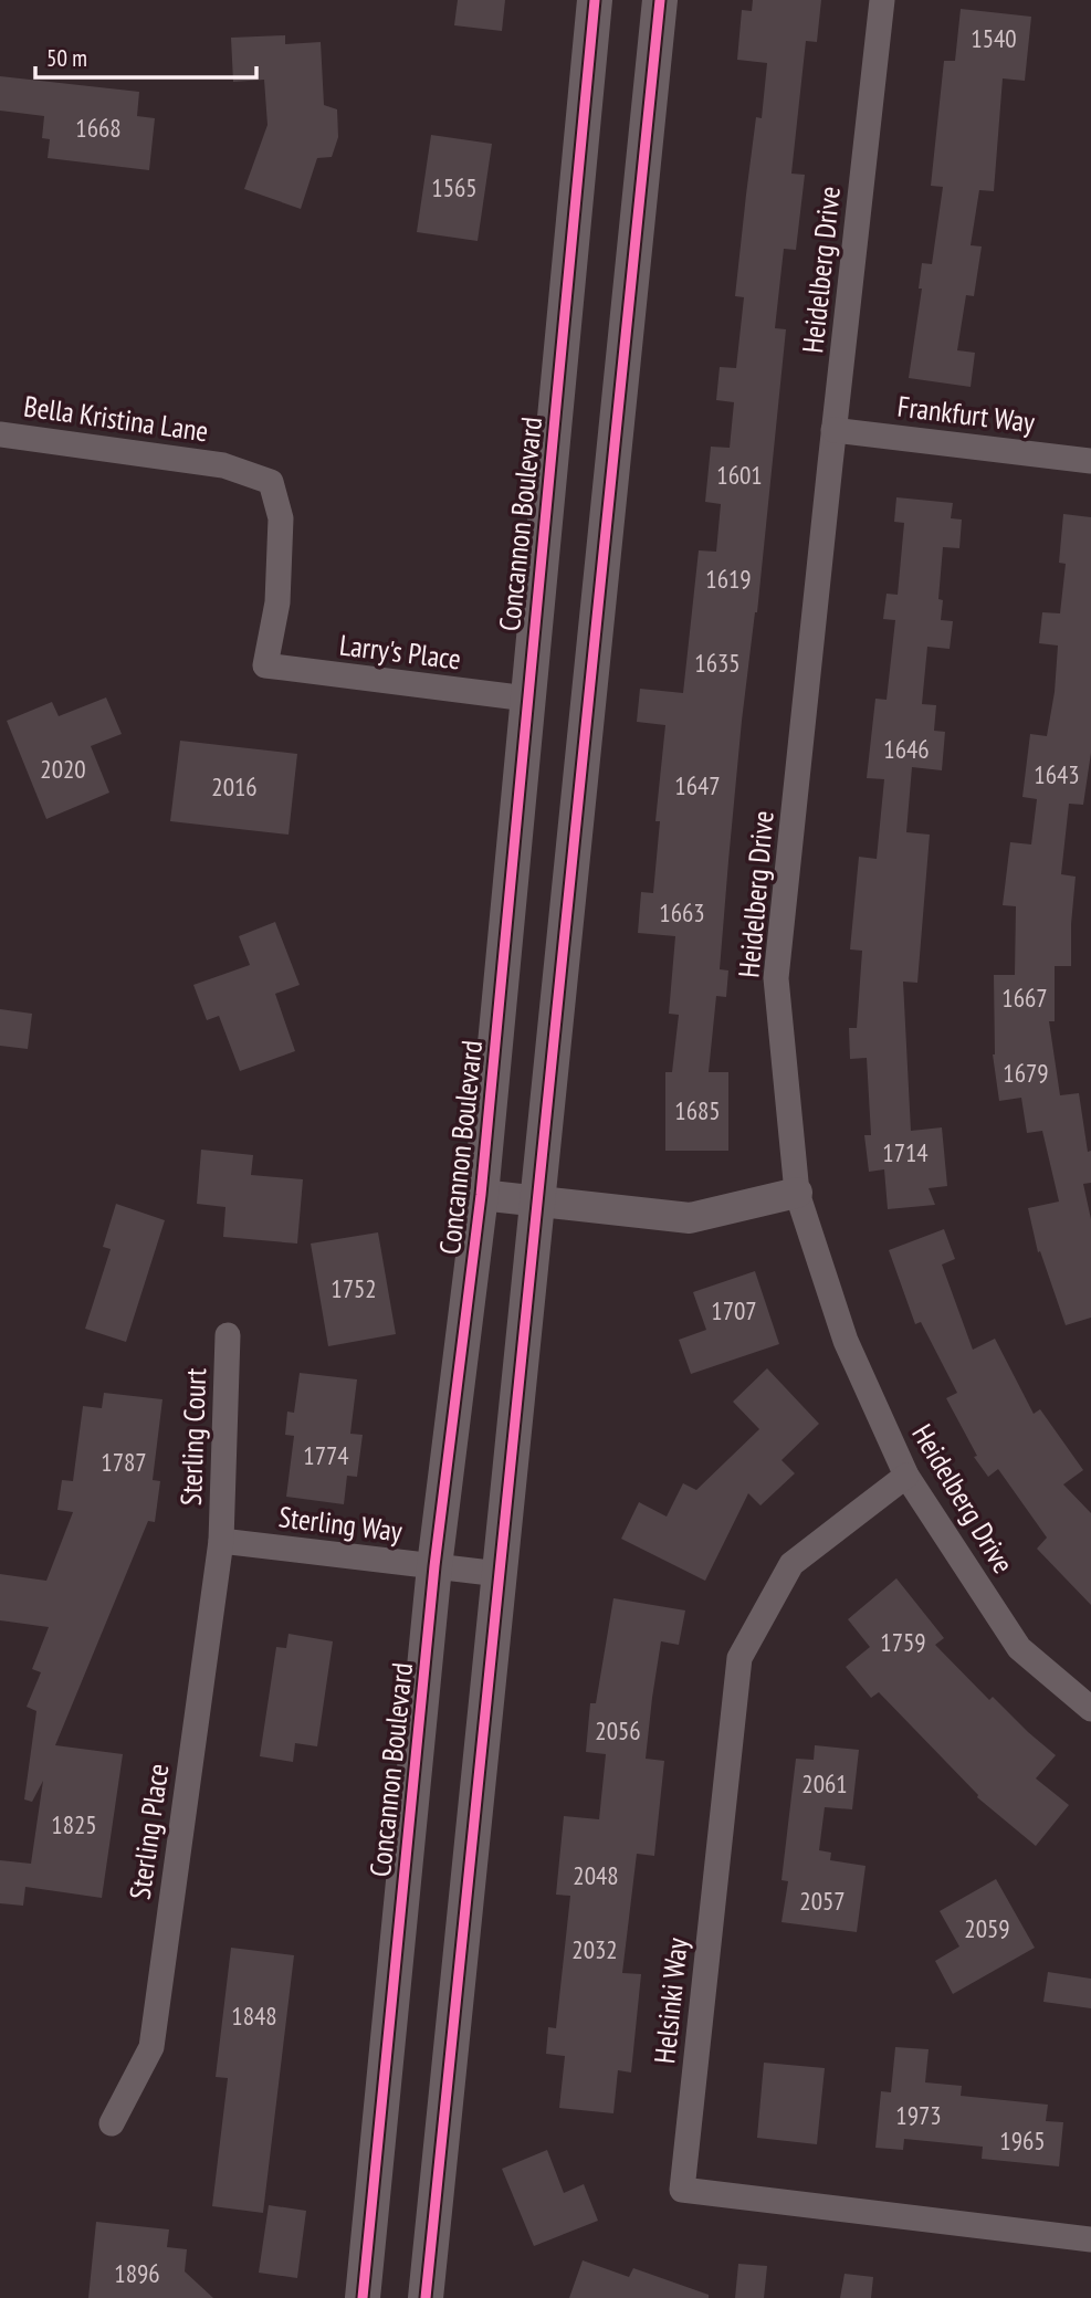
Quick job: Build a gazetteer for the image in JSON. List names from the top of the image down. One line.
{"streets":{"main road":["Concannon Boulevard"],"street":["Heidelberg Drive","Frankfurt Way","Bella Kristina Lane","Larry's Place","Sterling Court","Sterling Way","Sterling Place","Helsinki Way"]},"crossings":[["Heidelberg Drive","Frankfurt Way"],["Heidelberg Drive","Helsinki Way"],["Bella Kristina Lane","Larry's Place"],["Concannon Boulevard","Larry's Place"],["Concannon Boulevard","Sterling Way"],["Sterling Court","Sterling Way"],["Sterling Court","Sterling Place"],["Sterling Way","Sterling Place"]],"house_numbers":["1540","1668","1565","1601","1619","1635","1646","2020","1643","1647","2016","1663","1667","1679","1685","1714","1752","1707","1774","1787","1759","2056","2061","1825","2048","2057","2059","2032","1848","1973","1965","1896"],"scale_bar":"50 m"}
